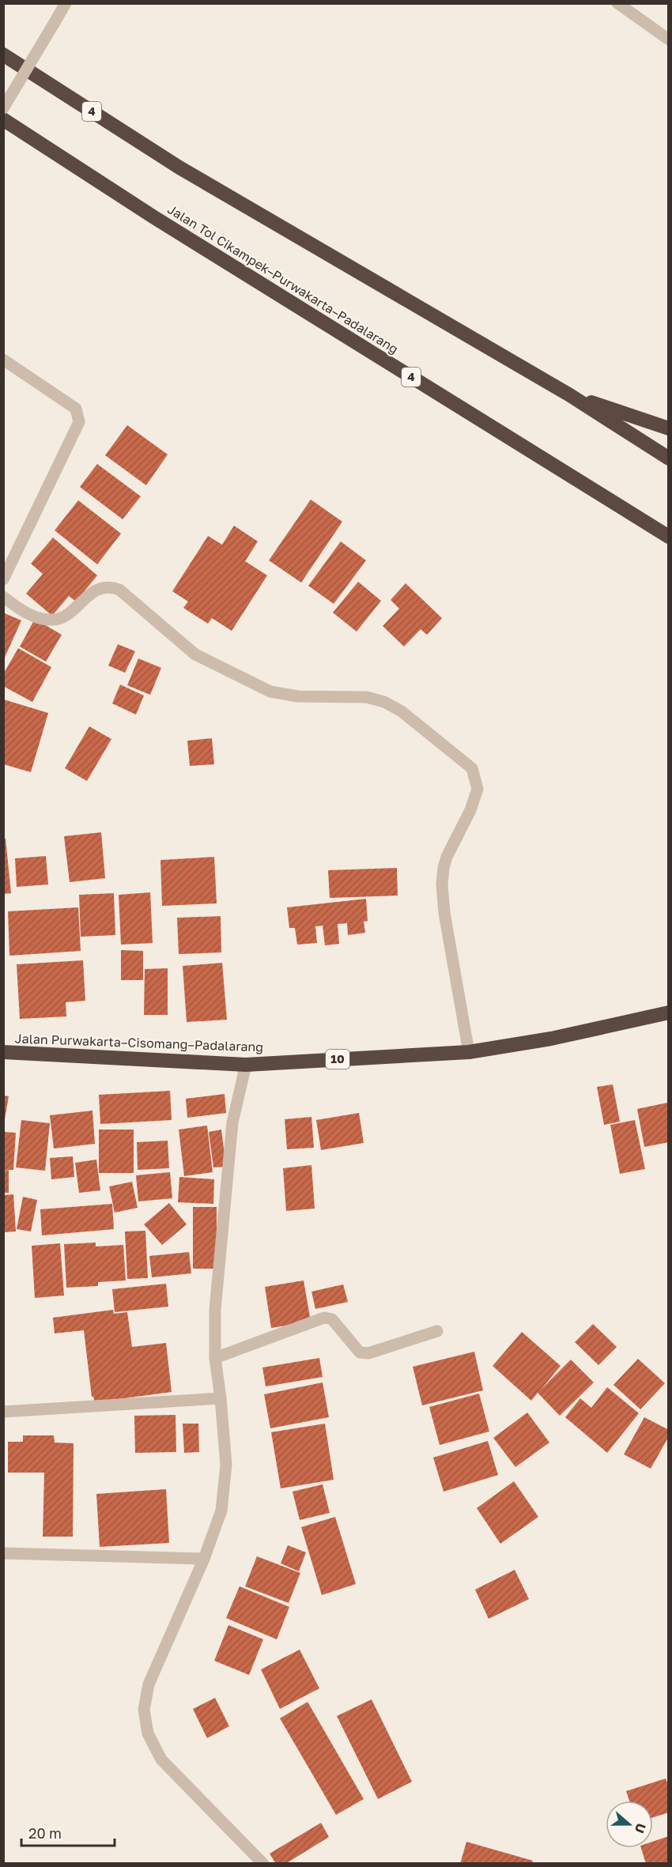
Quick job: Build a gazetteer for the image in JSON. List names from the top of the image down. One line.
{"streets":{"highway":["4","Jalan Tol Cikampek–Purwakarta–Padalarang","Jalan Purwakarta–Cisomang–Padalarang","10"]},"scale_bar":"20 m","north":"right"}
